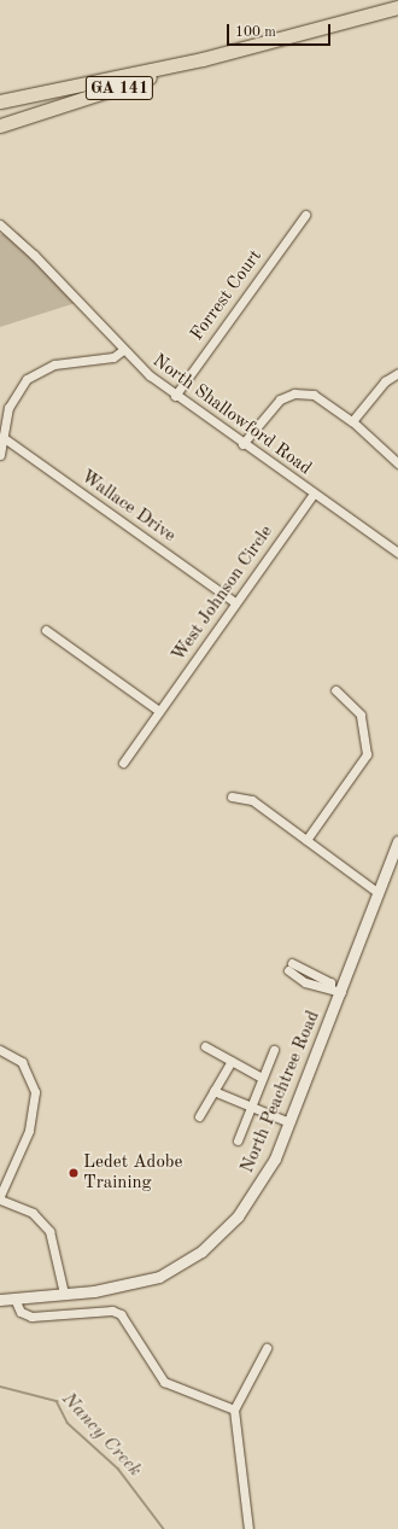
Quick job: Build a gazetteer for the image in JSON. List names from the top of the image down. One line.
{"streets":{"highway":["GA 141"],"street":["Forrest Court","North Shallowford Road","Wallace Drive","West Johnson Circle","North Peachtree Road"]},"crossings":[["Forrest Court","North Shallowford Road"],["North Shallowford Road","West Johnson Circle"],["Wallace Drive","West Johnson Circle"]],"water":["Nancy Creek"],"places":["Ledet Adobe Training"],"scale_bar":"100 m"}
